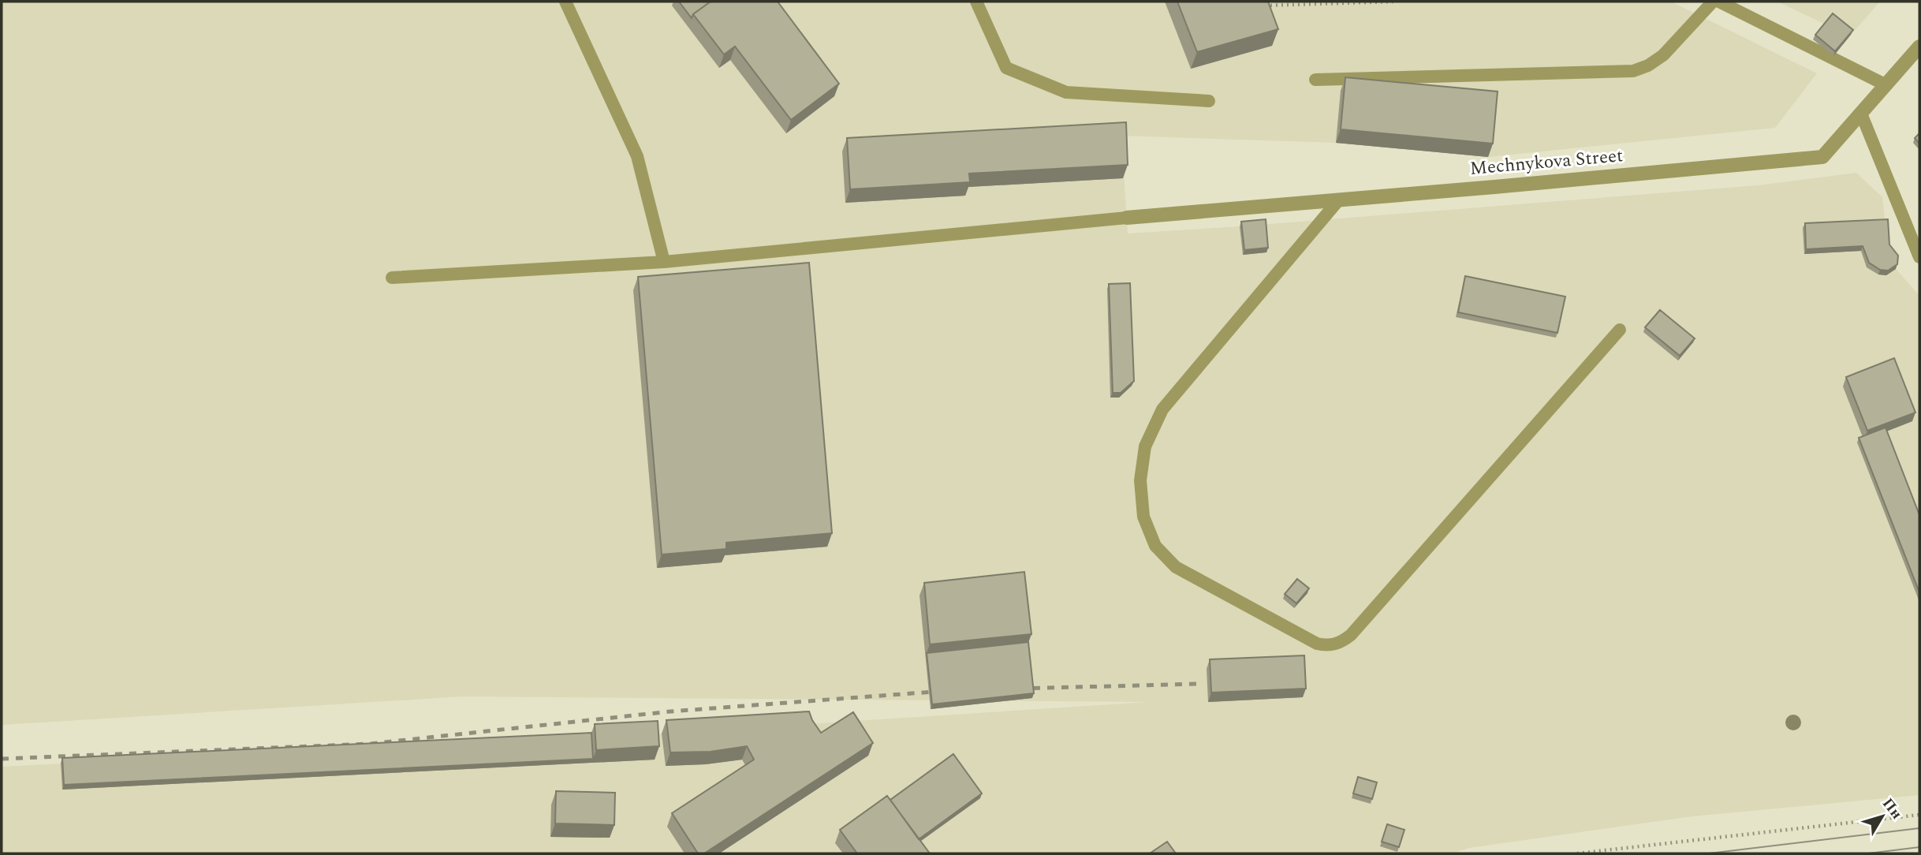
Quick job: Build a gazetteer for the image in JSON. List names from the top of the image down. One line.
{"streets":{"street":["Mechnykova Street"]},"north":"top right"}
